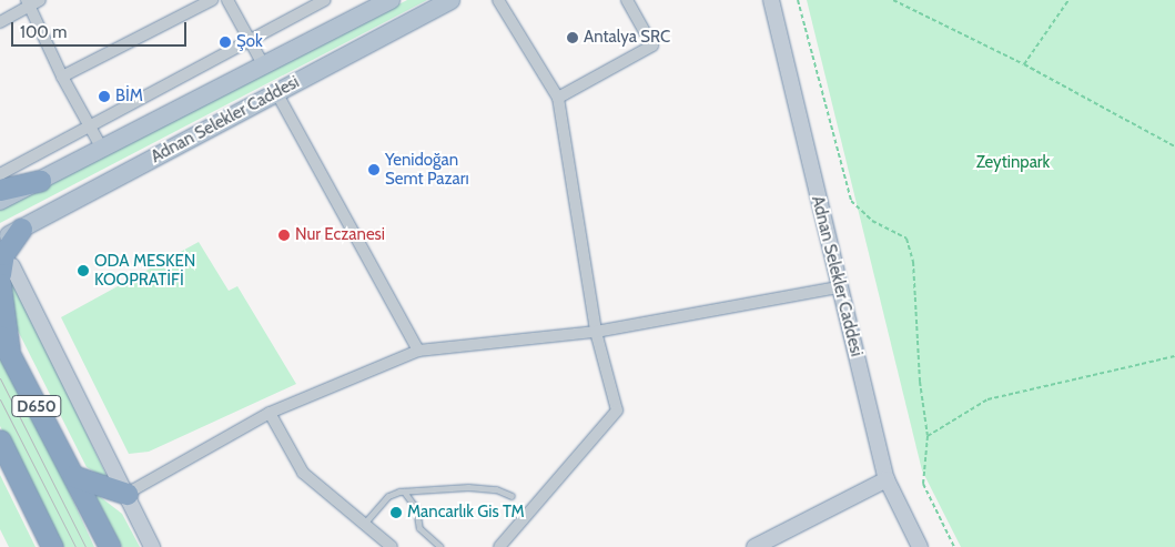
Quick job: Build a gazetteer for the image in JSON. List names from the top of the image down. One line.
{"streets":{"highway":["D650"],"main road":["Adnan Selekler Caddesi"]},"parks":["Zeytinpark"],"places":["Antalya SRC","Şok","BİM","Yenidoğan Semt Pazarı","Nur Eczanesi","ODA MESKEN KOOPRATİFİ","Mancarlık Gis TM"],"scale_bar":"100 m"}
